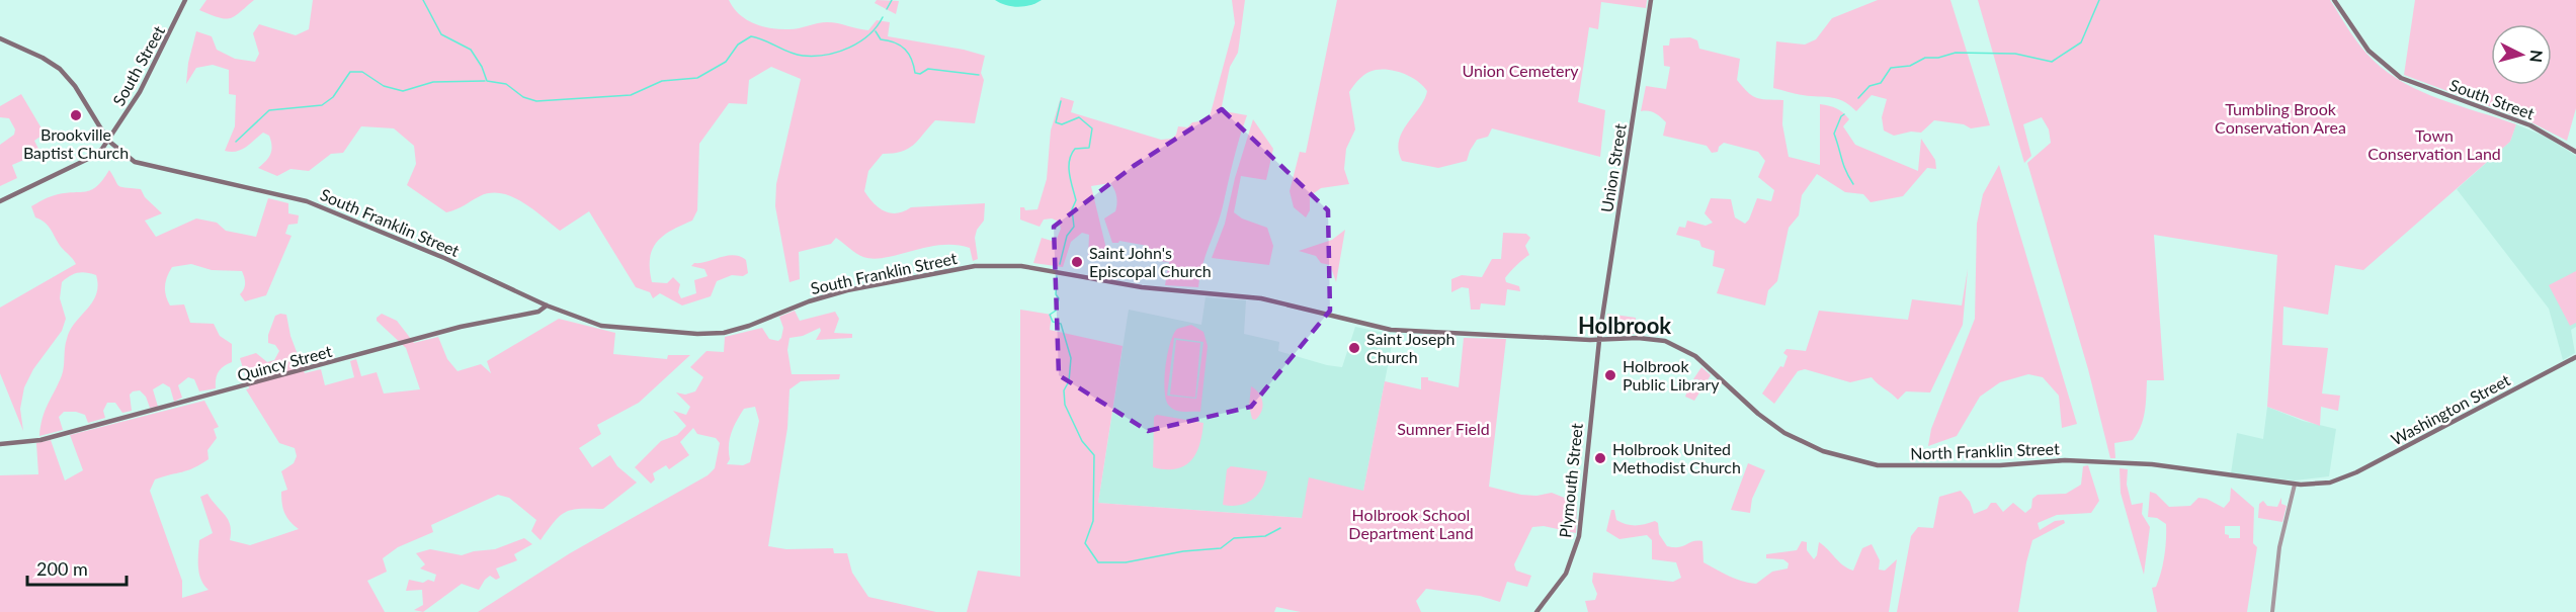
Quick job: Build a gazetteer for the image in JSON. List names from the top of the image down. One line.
{"streets":{"main road":["South Street","Union Street","South Franklin Street","Quincy Street","Washington Street","North Franklin Street","Plymouth Street"]},"crossings":[["South Street","South Franklin Street"],["Union Street","South Franklin Street"],["Union Street","North Franklin Street"],["Union Street","Plymouth Street"],["South Franklin Street","Quincy Street"],["South Franklin Street","North Franklin Street"],["South Franklin Street","Plymouth Street"],["Washington Street","North Franklin Street"],["North Franklin Street","Plymouth Street"]],"districts":["Holbrook"],"parks":["Union Cemetery","Tumbling Brook Conservation Area","Town Conservation Land","Sumner Field","Holbrook School Department Land"],"places":["Brookville Baptist Church","Saint John's Episcopal Church","Saint Joseph Church","Holbrook Public Library","Holbrook United Methodist Church"],"scale_bar":"200 m","north":"right"}
